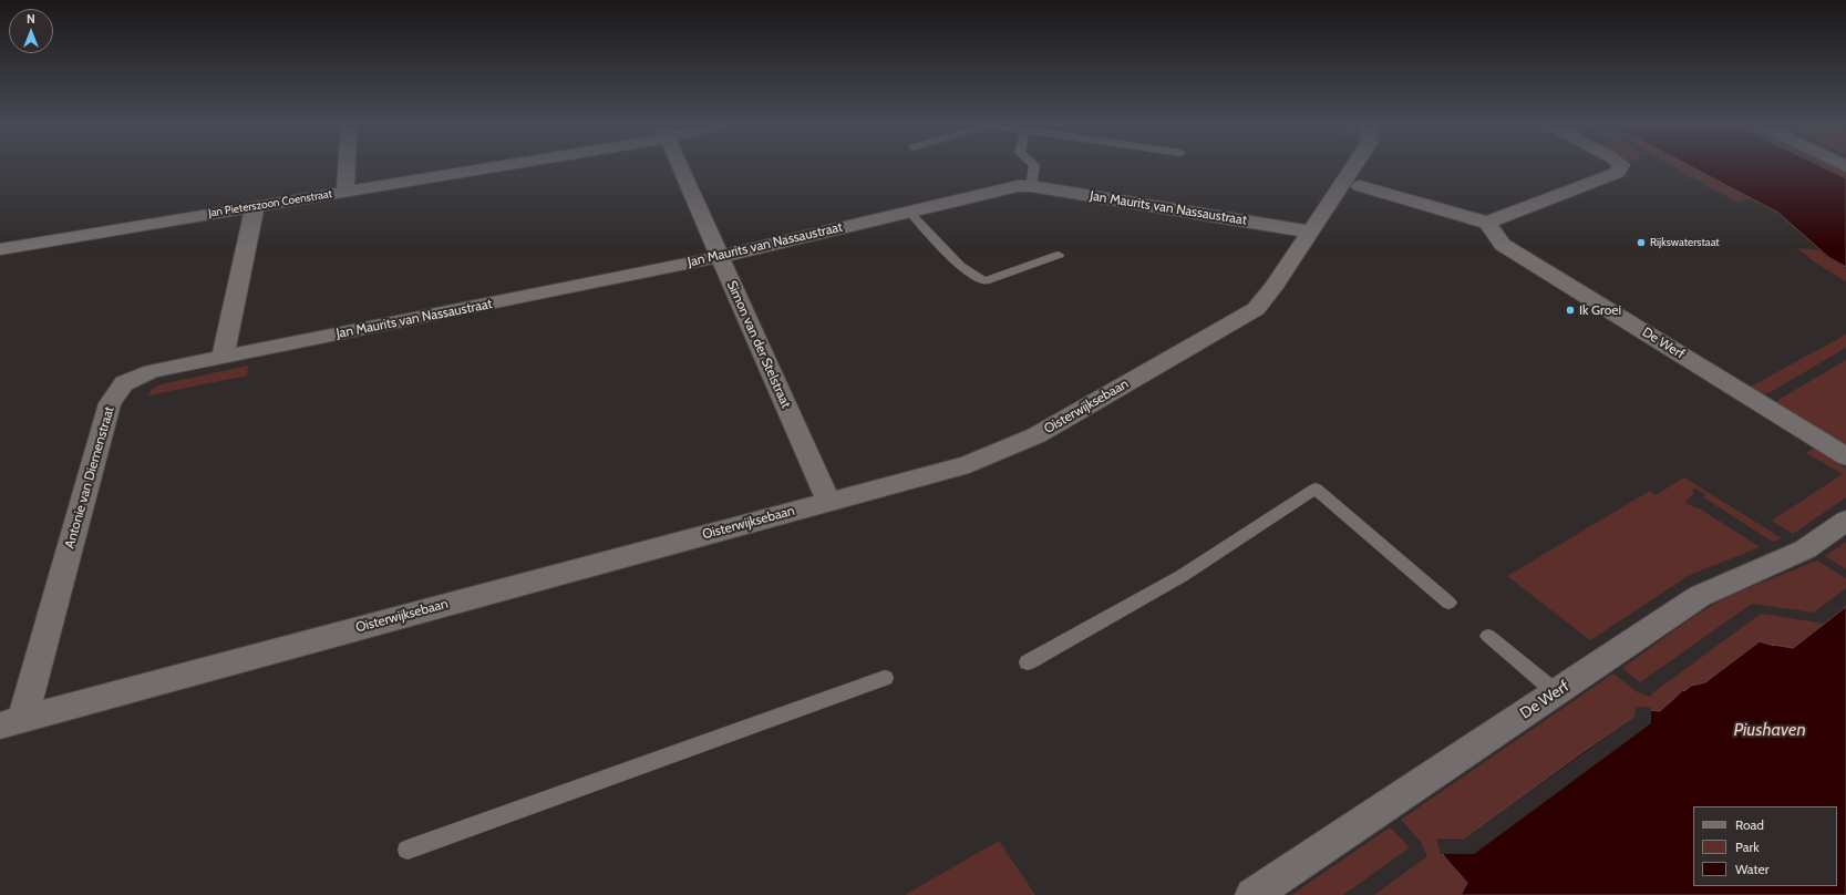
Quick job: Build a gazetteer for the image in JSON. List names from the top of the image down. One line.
{"streets":{"street":["Jan Pieterszoon Coenstraat","Jan Maurits van Nassaustraat","De Werf","Simon van der Stelstraat","Oisterwijksebaan","Antonie van Diemenstraat"]},"crossings":[["Jan Maurits van Nassaustraat","Simon van der Stelstraat"],["Jan Maurits van Nassaustraat","Oisterwijksebaan"],["Jan Maurits van Nassaustraat","Antonie van Diemenstraat"],["Simon van der Stelstraat","Oisterwijksebaan"],["Oisterwijksebaan","Antonie van Diemenstraat"]],"water":["Piushaven"],"places":["Rijkswaterstaat","Ik Groei"],"legend":["Road","Park","Water"],"north":"top"}
